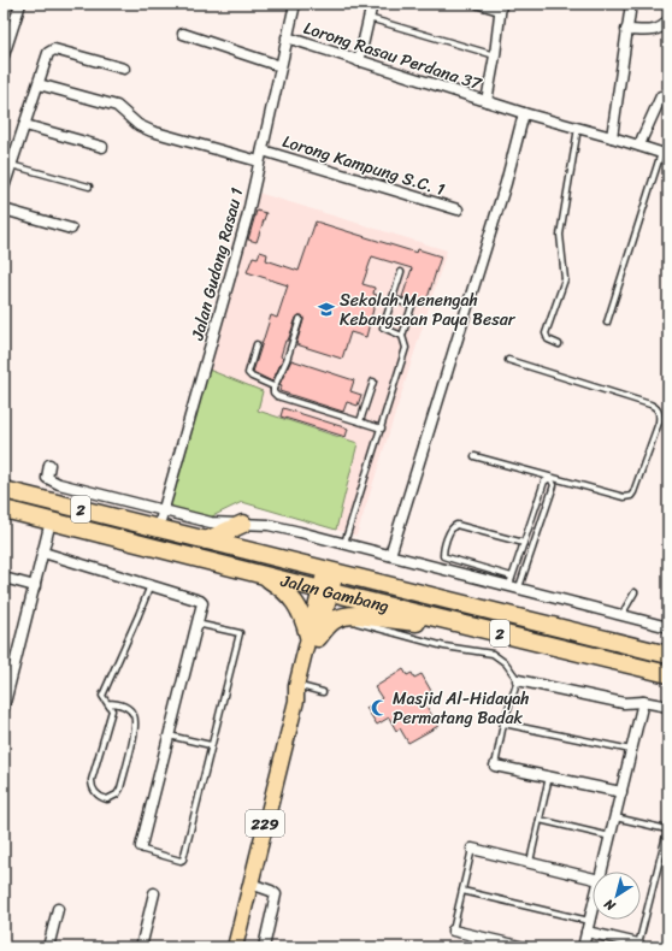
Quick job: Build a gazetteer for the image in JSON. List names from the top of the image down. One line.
{"streets":{"highway":["2","Jalan Gambang"],"main road":["229"],"street":["Lorong Rasau Perdana 37","Lorong Kampung S.C. 1","Jalan Gudang Rasau 1"]},"crossings":[["Lorong Rasau Perdana 37","Jalan Gudang Rasau 1"],["Lorong Kampung S.C. 1","Jalan Gudang Rasau 1"],["Jalan Gudang Rasau 1","Jalan Gambang"],["Jalan Gambang","229"]],"places":{"school or university":["Sekolah Menengah Kebangsaan Paya Besar"],"mosque":["Masjid Al-Hidayah Permatang Badak"]},"north":"bottom left"}
